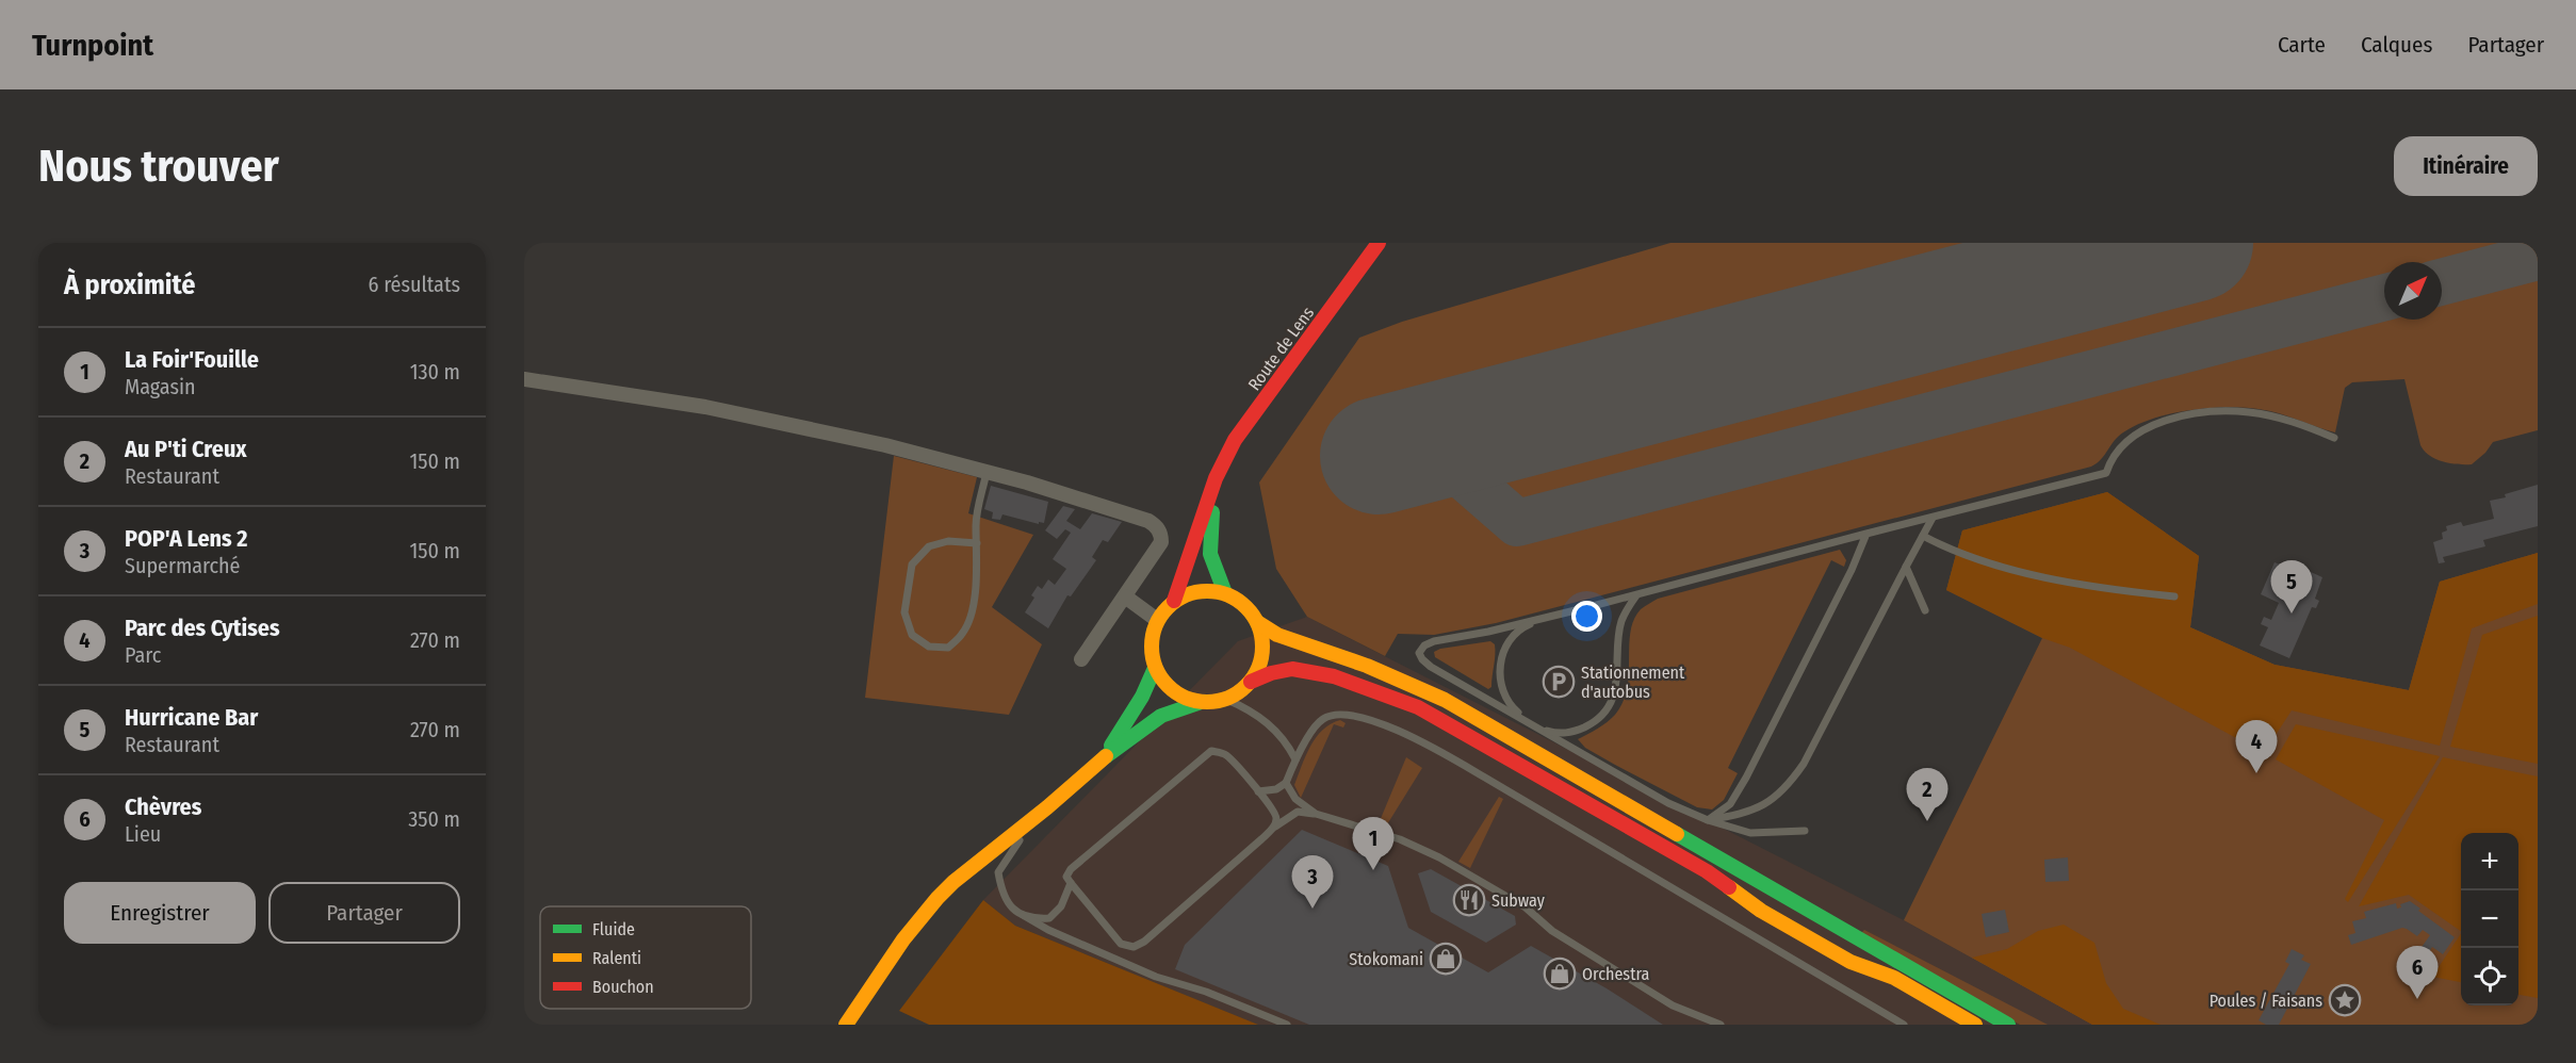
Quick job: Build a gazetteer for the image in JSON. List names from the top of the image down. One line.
{"streets":{"street":["Route de Lens"]},"places":{"parking":["Stationnement d'autobus"],"restaurant":["Subway"],"shop":["Stokomani","Orchestra"],"place":["Poules / Faisans"]},"legend":["Fluide","Ralenti","Bouchon"],"north":"top right","page":{"header":"Turnpoint","nav":["Carte","Calques","Partager"],"buttons":["Itinéraire",["Enregistrer","Partager"]],"title":"Nous trouver","heading":["À proximité","6 résultats"],"list":[{"mark":"1","name":"La Foir'Fouille","note":"Magasin","value":"130 m"},{"mark":"2","name":"Au P'ti Creux","note":"Restaurant","value":"150 m"},{"mark":"3","name":"POP'A Lens 2","note":"Supermarché","value":"150 m"},{"mark":"4","name":"Parc des Cytises","note":"Parc","value":"270 m"},{"mark":"5","name":"Hurricane Bar","note":"Restaurant","value":"270 m"},{"mark":"6","name":"Chèvres","note":"Lieu","value":"350 m"}],"pins":["5","4","2","1","3","6"],"map_buttons":["+","−"]}}
